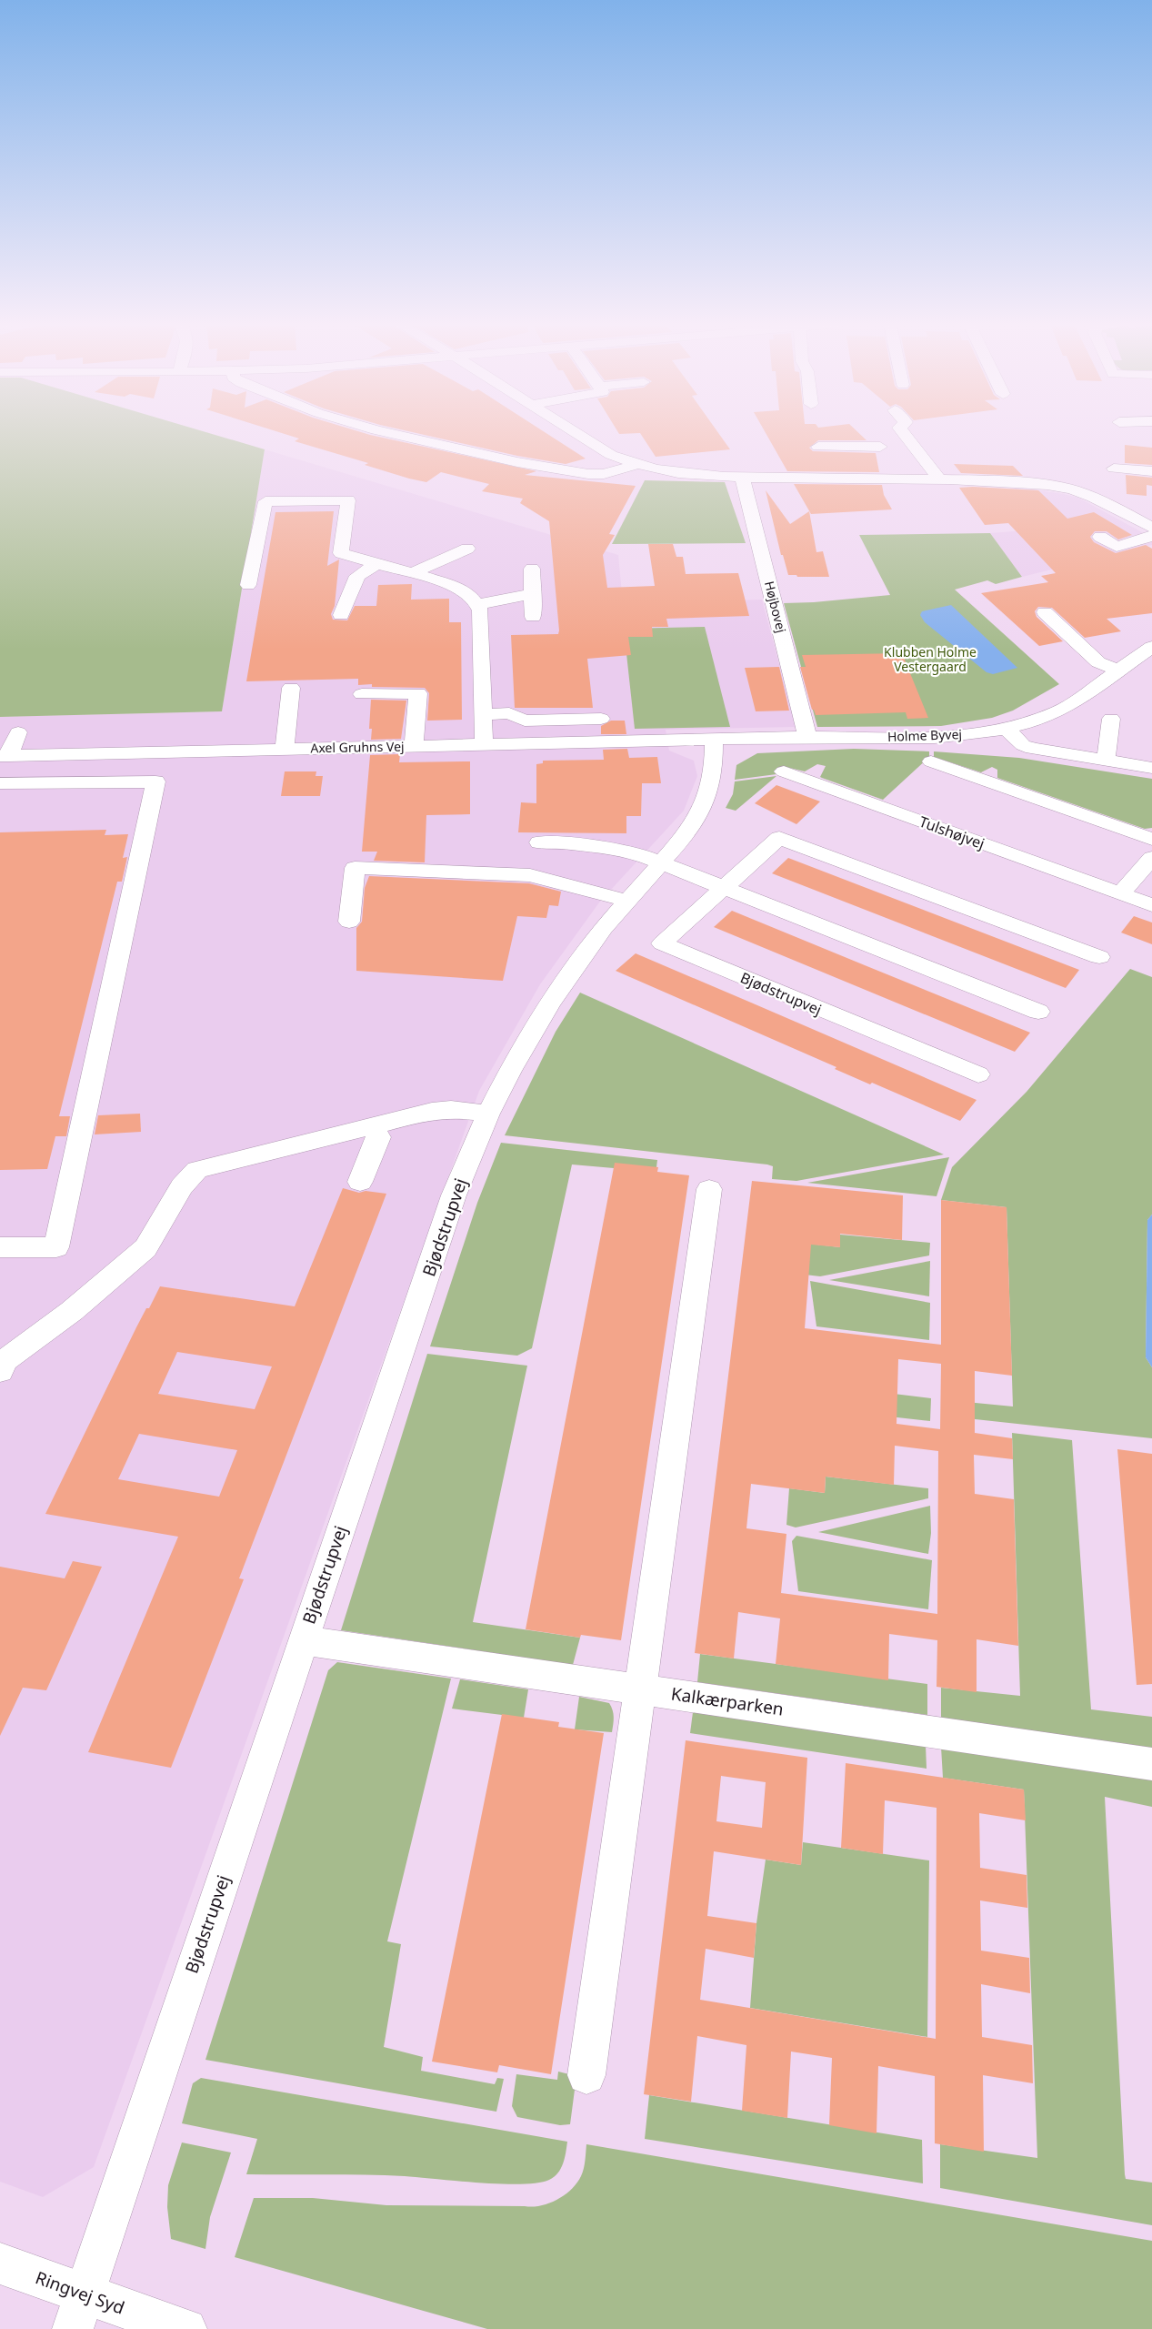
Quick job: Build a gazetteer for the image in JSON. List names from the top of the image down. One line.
{"streets":{"street":["Højbovej","Holme Byvej","Axel Gruhns Vej","Tulshøjvej","Bjødstrupvej","Kalkærparken","Ringvej Syd"]},"crossings":[["Højbovej","Holme Byvej"],["Holme Byvej","Axel Gruhns Vej"],["Holme Byvej","Bjødstrupvej"],["Axel Gruhns Vej","Bjødstrupvej"],["Bjødstrupvej","Kalkærparken"],["Bjødstrupvej","Ringvej Syd"]],"parks":["Klubben Holme Vestergaard"]}
